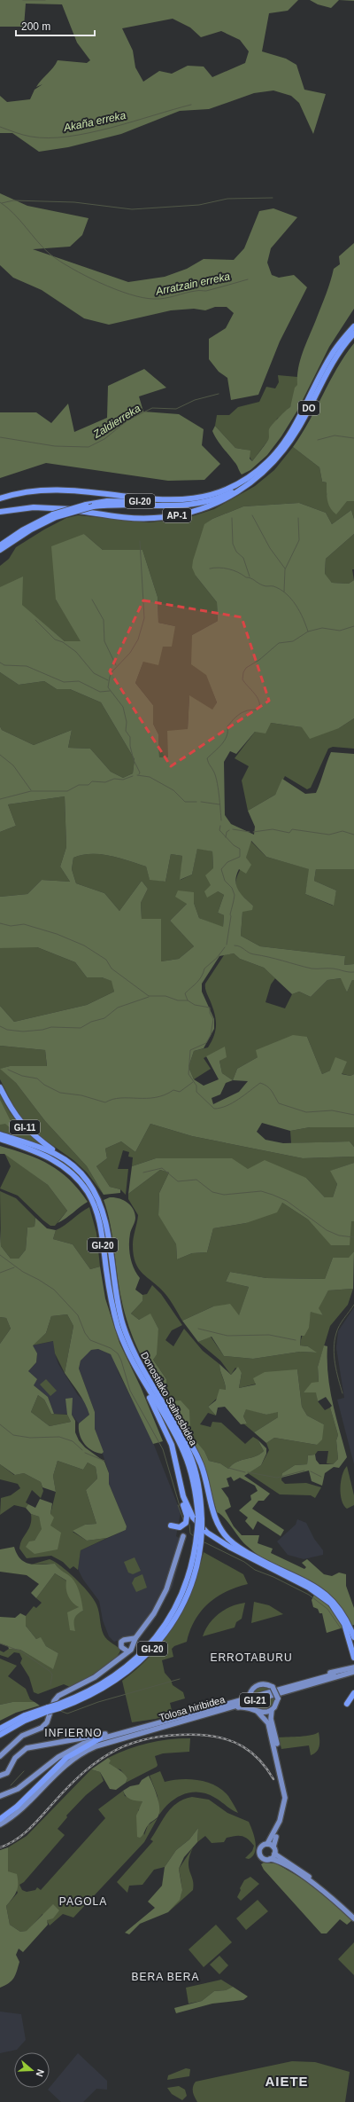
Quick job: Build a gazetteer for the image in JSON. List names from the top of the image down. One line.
{"streets":{"highway":["DO","GI-20","AP-1","GI-11","Donostiako Saihesbidea"],"main road":["GI-21","Tolosa hiribidea"]},"crossings":[["DO","GI-20"],["DO","AP-1"],["GI-20","AP-1"],["GI-11","Donostiako Saihesbidea"]],"districts":["ERROTABURU","INFIERNO","PAGOLA","BERA BERA","AIETE"],"water":["Akaña erreka","Arratzain erreka","Zaldierreka"],"scale_bar":"200 m","north":"right"}
